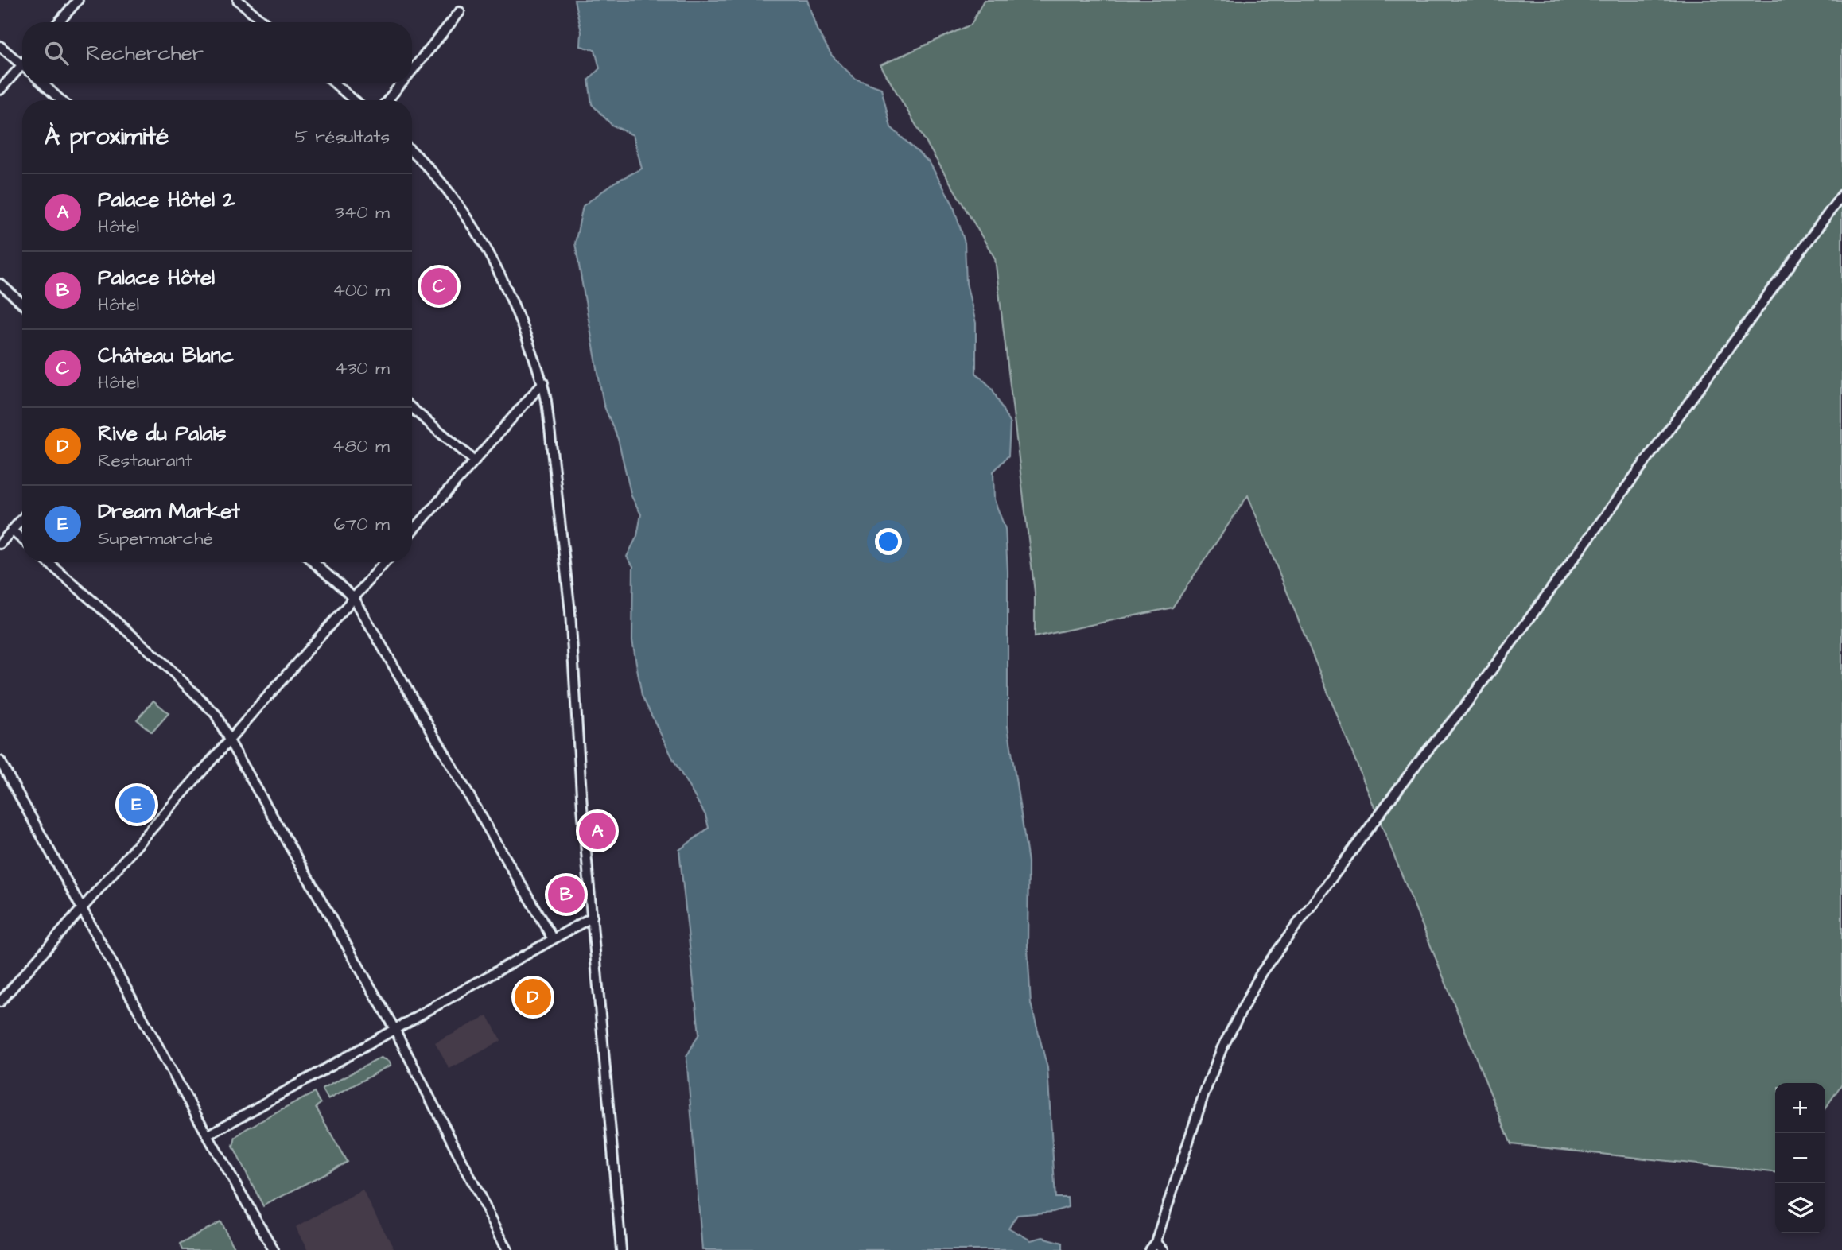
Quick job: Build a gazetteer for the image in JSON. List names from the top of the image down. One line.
{"page":{"search":"Rechercher","heading":["À proximité","5 résultats"],"list":[{"mark":"A","name":"Palace Hôtel 2","note":"Hôtel","value":"340 m"},{"mark":"B","name":"Palace Hôtel","note":"Hôtel","value":"400 m"},{"mark":"C","name":"Château Blanc","note":"Hôtel","value":"430 m"},{"mark":"D","name":"Rive du Palais","note":"Restaurant","value":"480 m"},{"mark":"E","name":"Dream Market","note":"Supermarché","value":"670 m"}],"pins":["C","E","A","B","D"],"map_buttons":["+","−"]}}
